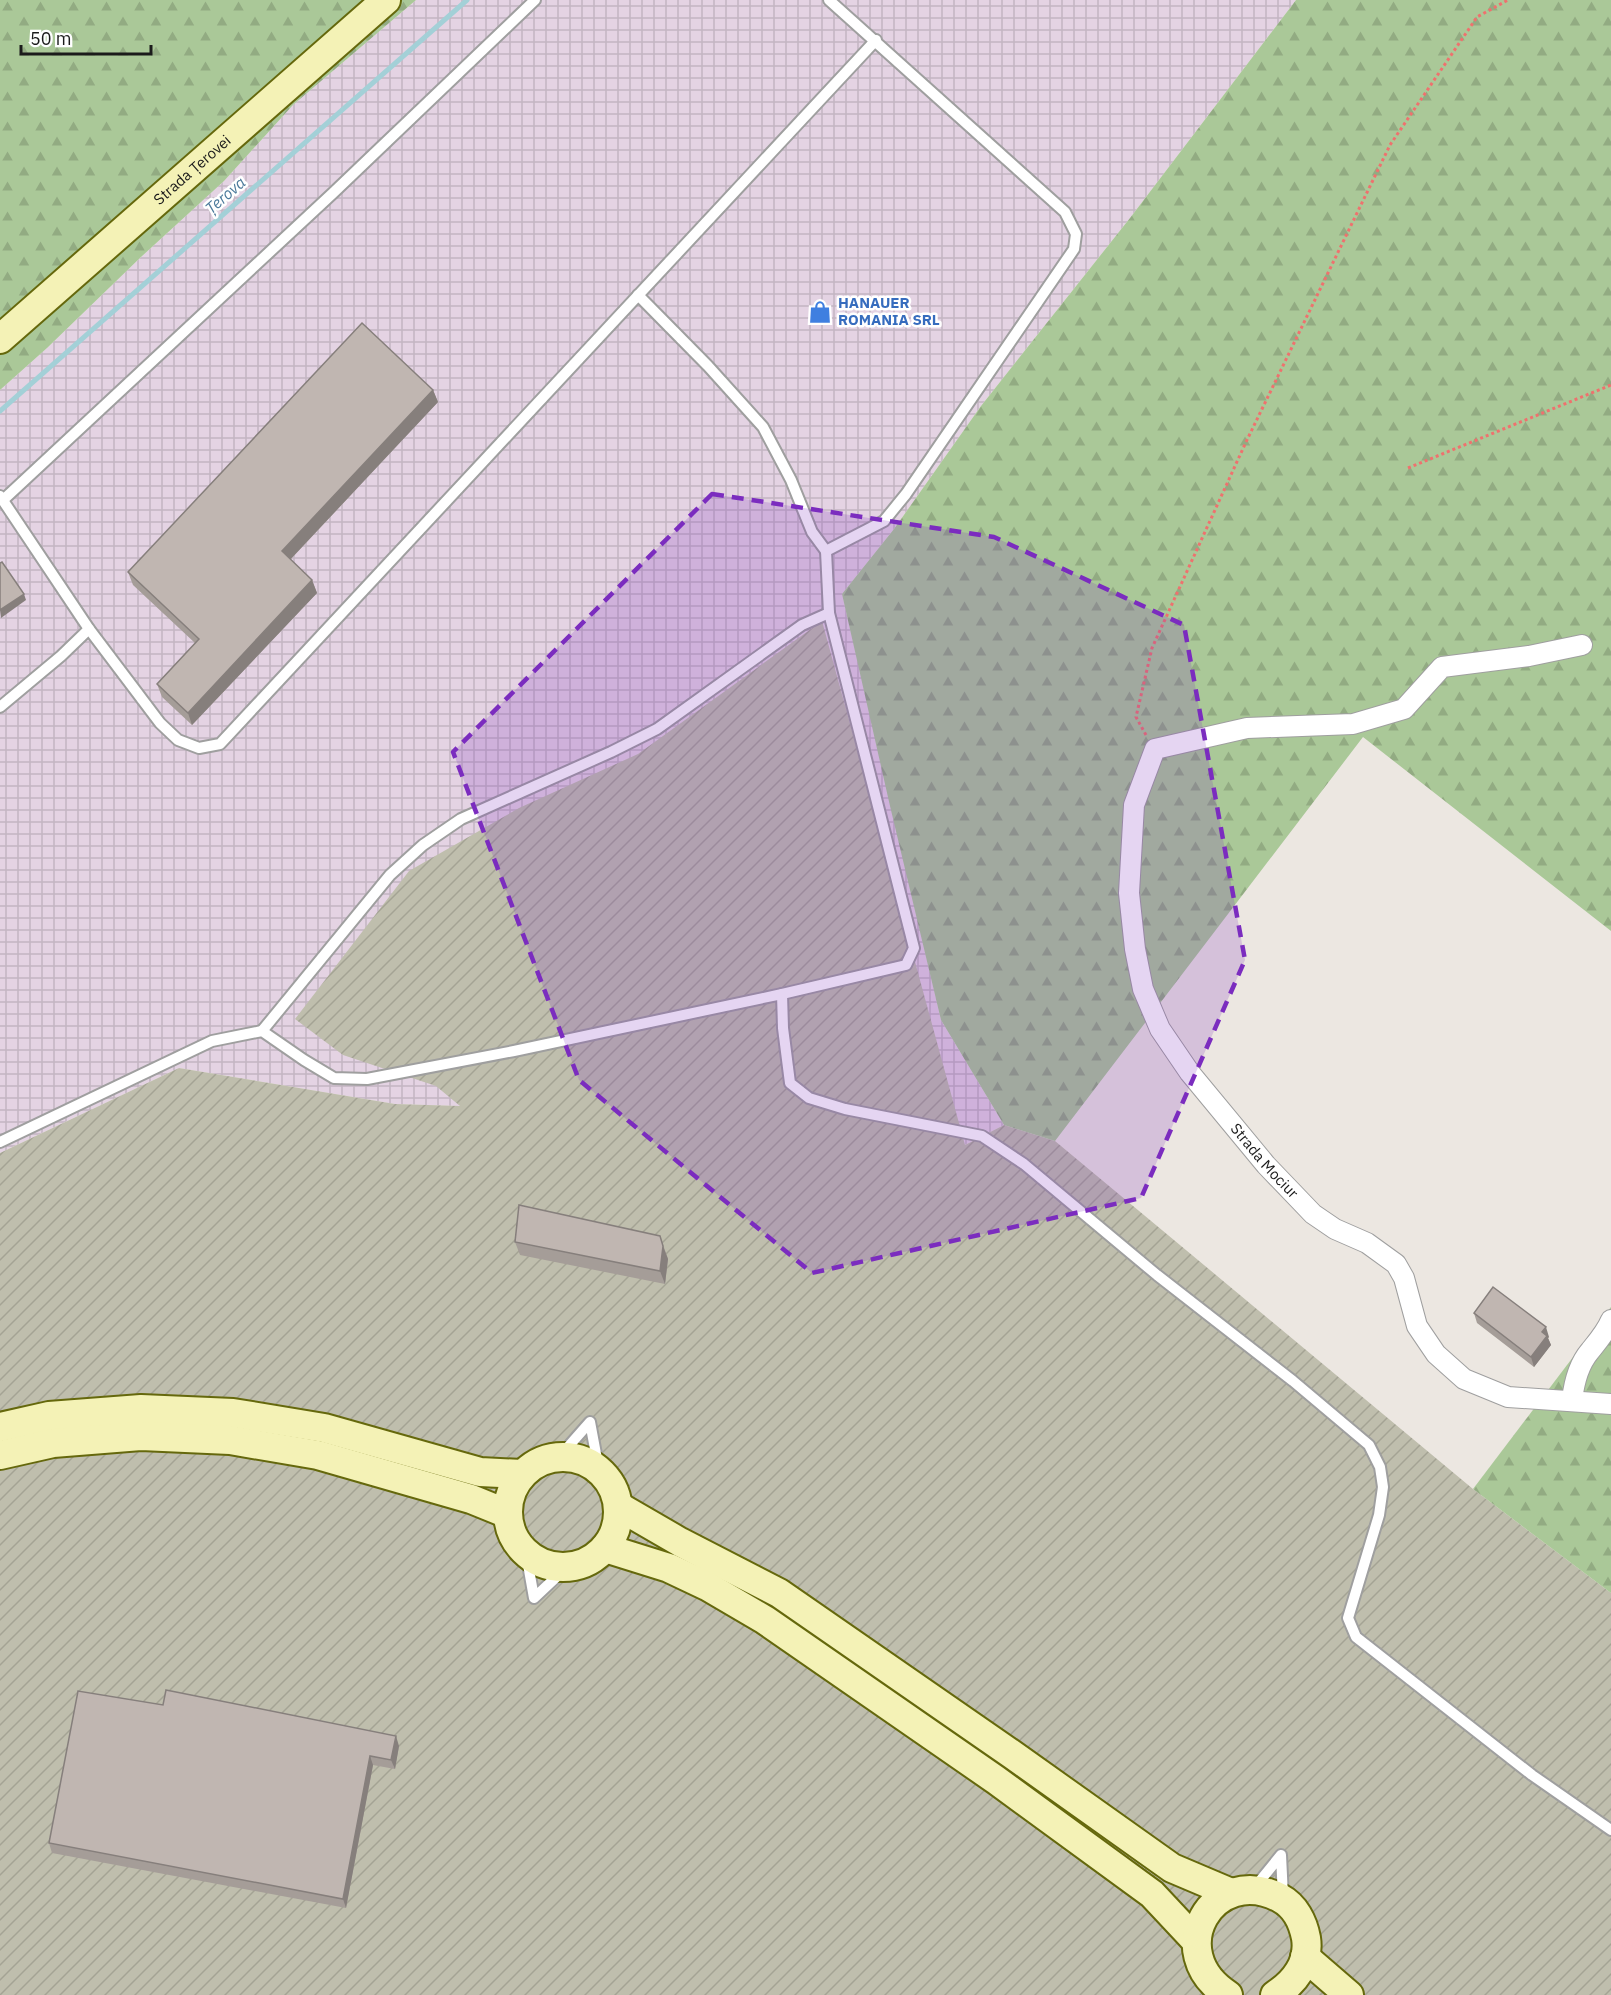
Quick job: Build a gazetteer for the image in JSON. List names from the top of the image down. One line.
{"streets":{"street":["Strada Țerovei","Strada Mociur"]},"water":["Țerova"],"places":{"shop":["HANAUER ROMANIA SRL"]},"scale_bar":"50 m"}
